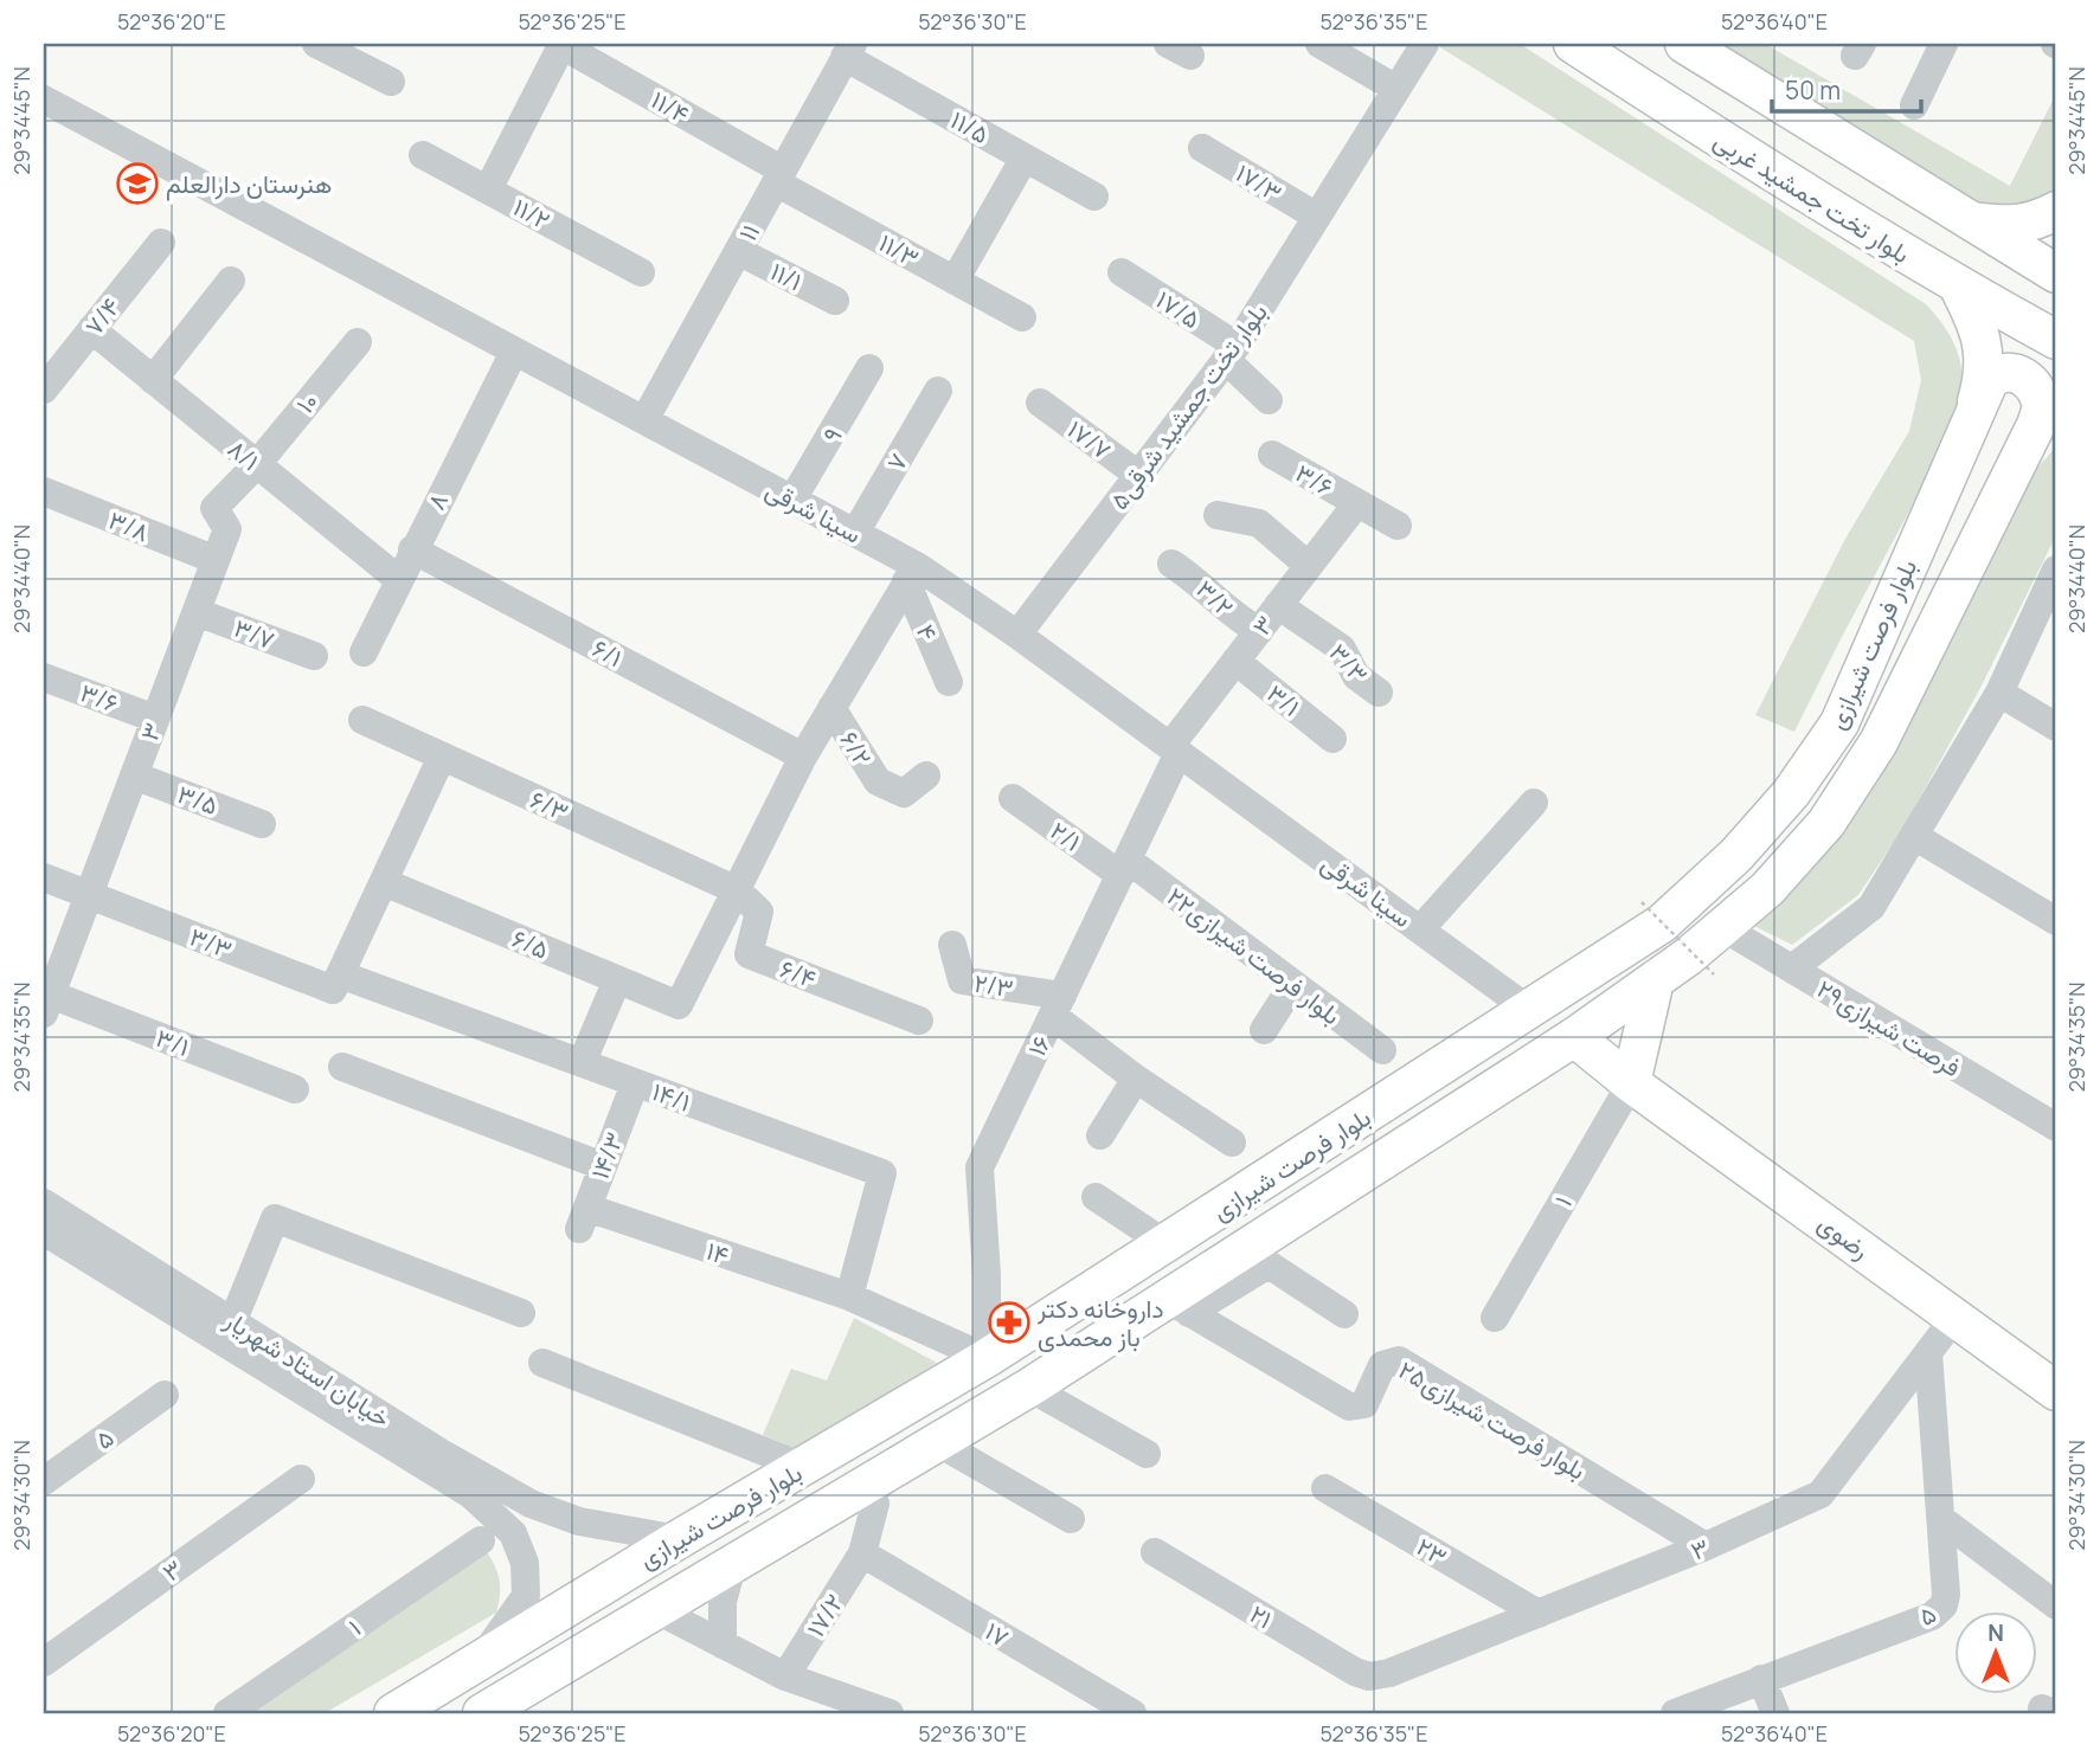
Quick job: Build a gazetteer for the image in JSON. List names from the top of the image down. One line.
{"streets":{"main road":["بلوار تخت جمشید غربی","بلوار فرصت شیرازی","رضوی"],"street":["۱۱/۴","۱۱/۵","۱۷/۳","۱۱/۲","۱۱","۱۱/۳","۱۱/۱","۱۷/۵","۷/۴","۱۰","بلوار تخت جمشید شرقی۵","۹","۱۷/۷","۸/۱","۷","۳/۶","۸","سینا شرقی","۳/۸","۳/۲","۳","۴","۳/۷","۶/۱","۳/۳","۳/۱","۶/۲","۳/۵","۶/۳","۲/۱","۶/۵","بلوار فرصت شیرازی۲۲","۶/۴","۲/۳","فرصت شیرازی۲۹","۱۶","۱۴/۱","۱۴/۳","۱","۱۴","خیابان استاد شهریار","بلوار فرصت شیرازی۲۵","۵","۲۳","۱۷/۲","۲۱","۱۷"]},"crossings":[["۱۱/۴","۱۱"],["۱۱/۴","۱۱/۳"],["۱۱/۵","۱۱"],["۱۷/۳","بلوار تخت جمشید شرقی۵"],["۱۱","۱۱/۳"],["۱۱","۱۱/۱"],["۱۱","سینا شرقی"],["۱۷/۵","بلوار تخت جمشید شرقی۵"],["۷/۴","۸/۱"],["۱۰","۸/۱"],["۱۰","۳"],["بلوار تخت جمشید شرقی۵","۱۷/۷"],["بلوار تخت جمشید شرقی۵","سینا شرقی"],["۹","سینا شرقی"],["۸/۱","۸"],["۸/۱","۳"],["۷","سینا شرقی"],["۳/۶","۳"],["۸","سینا شرقی"],["۸","۶/۱"],["سینا شرقی","۳"],["سینا شرقی","۴"],["سینا شرقی","بلوار فرصت شیرازی"],["سینا شرقی","۱۶"],["۳/۸","۳"],["۳/۲","۳"],["۳","۳/۷"],["۳","۳/۳"],["۳","۳/۱"],["۳","۳/۵"],["۳","۱۶"],["۳","رضوی"],["۳","بلوار فرصت شیرازی۲۵"],["۳","۵"],["۳","۲۳"],["۳","۲۱"],["بلوار فرصت شیرازی","فرصت شیرازی۲۹"],["بلوار فرصت شیرازی","۱۶"],["بلوار فرصت شیرازی","رضوی"],["بلوار فرصت شیرازی","۱۴"],["بلوار فرصت شیرازی","خیابان استاد شهریار"],["بلوار فرصت شیرازی","بلوار فرصت شیرازی۲۵"],["۳/۳","۱۴/۱"],["۶/۳","۶/۵"],["۶/۳","۶/۴"],["۲/۱","بلوار فرصت شیرازی۲۲"],["۲/۱","۱۶"],["۶/۵","۶/۴"],["بلوار فرصت شیرازی۲۲","۱۶"],["۲/۳","۱۶"],["۱۶","۱۴"],["۱۴/۱","۱۴/۳"],["۱۴/۱","۱۴"],["۱۴/۳","۱۴"],["۱","رضوی"],["۱۷/۲","۱۷"]],"places":{"school or university":["هنرستان دارالعلم"],"pharmacy":["داروخانه دکتر باز محمدی"]},"scale_bar":"50 m","north":"top","coordinates":["52°36'20\"E","52°36'25\"E","52°36'30\"E","52°36'35\"E","52°36'40\"E","29°34'45\"N","29°34'40\"N","29°34'35\"N","29°34'30\"N"]}
